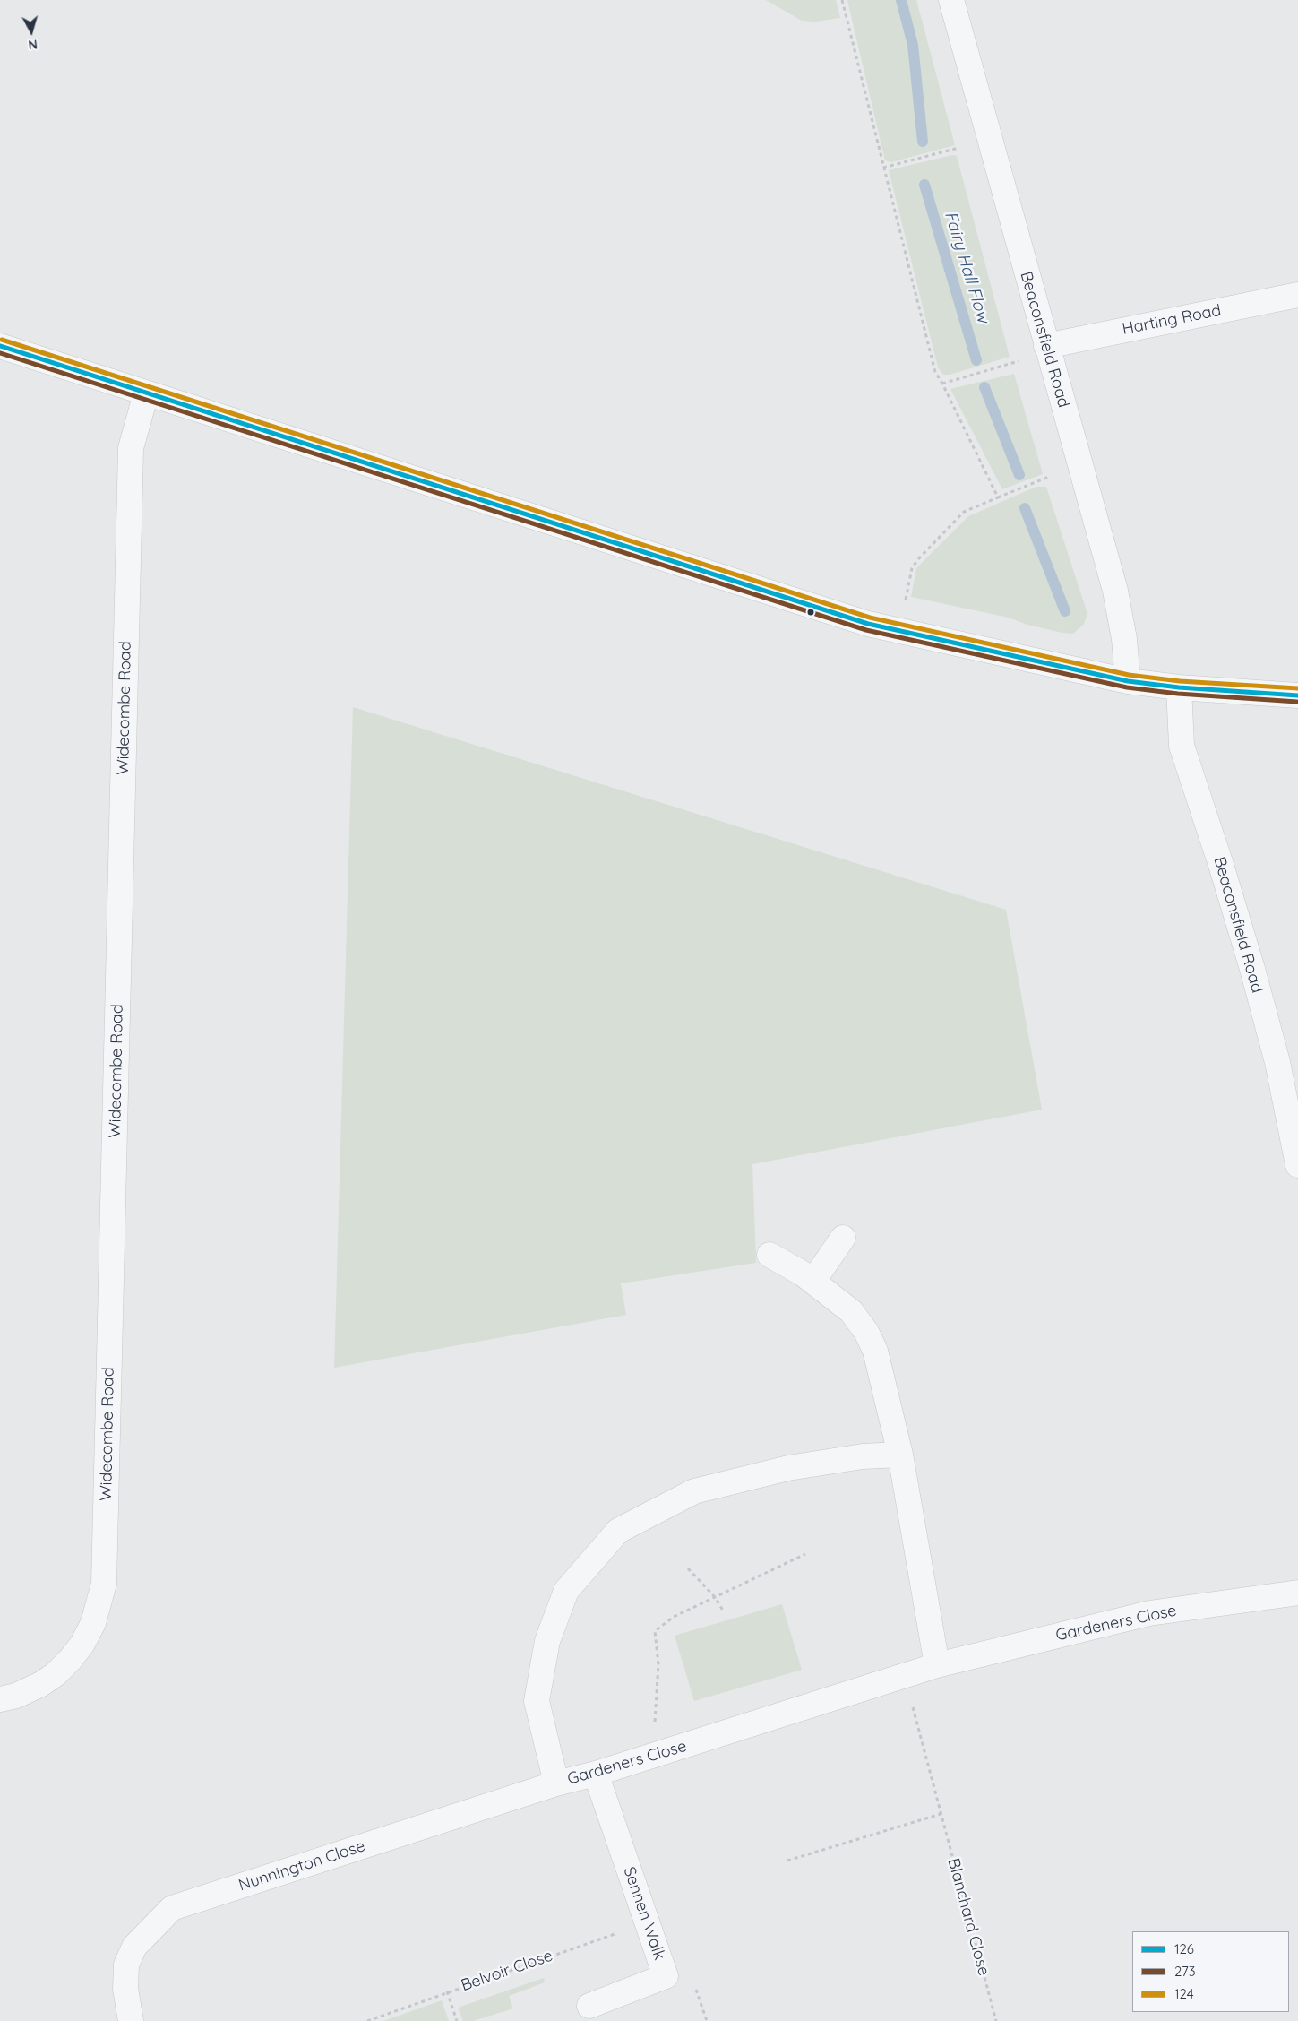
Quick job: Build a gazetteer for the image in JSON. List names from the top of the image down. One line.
{"streets":{"street":["Harting Road","Beaconsfield Road","Widecombe Road","Gardeners Close","Nunnington Close","Sennen Walk"],"path":["Blanchard Close","Belvoir Close"]},"crossings":[["Harting Road","Beaconsfield Road"],["Gardeners Close","Nunnington Close"],["Gardeners Close","Sennen Walk"],["Gardeners Close","Blanchard Close"],["Sennen Walk","Belvoir Close"]],"water":["Fairy Hall Flow"],"lines":["transit line 124","transit line 126","transit line 273"],"legend":["126","273","124"],"north":"bottom"}
